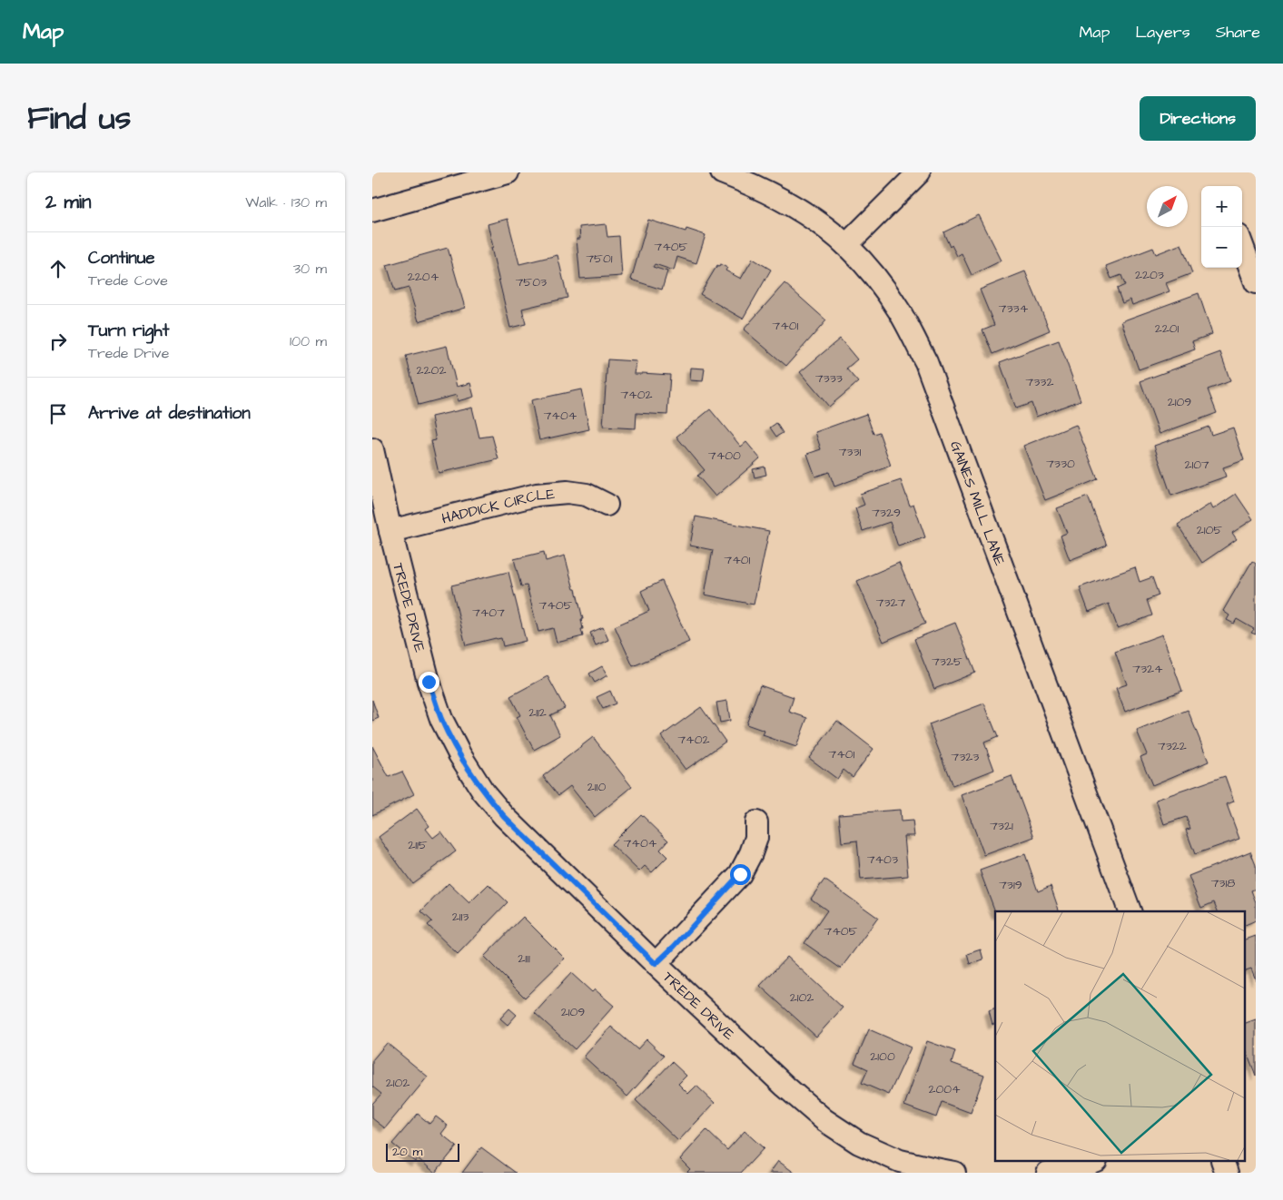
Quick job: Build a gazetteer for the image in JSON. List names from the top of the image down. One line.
{"streets":{"street":["GAINES MILL LANE","HADDICK CIRCLE","TREDE DRIVE"]},"crossings":[["HADDICK CIRCLE","TREDE DRIVE"]],"house_numbers":["7405","7501","2203","2204","7503","7334","7401","2201","2202","7333","7332","7402","2109","7404","7331","7400","7330","2107","7329","2105","7401","7327","7405","7407","7325","7324","2112","7402","7322","7401","7323","2110","7321","7404","2115","7403","7318","7319","2113","7405","2111","2102","2109","2100","2102","2004"],"scale_bar":"20 m","north":"top right","page":{"header":"Map","nav":["Map","Layers","Share"],"title":"Find us","buttons":"Directions","heading":["2 min","Walk · 130 m"],"map_buttons":["+","−"],"list":[["Continue","Trede Cove","30 m"],["Turn right","Trede Drive","100 m"],"Arrive at destination"],"scale":"20 m"}}
